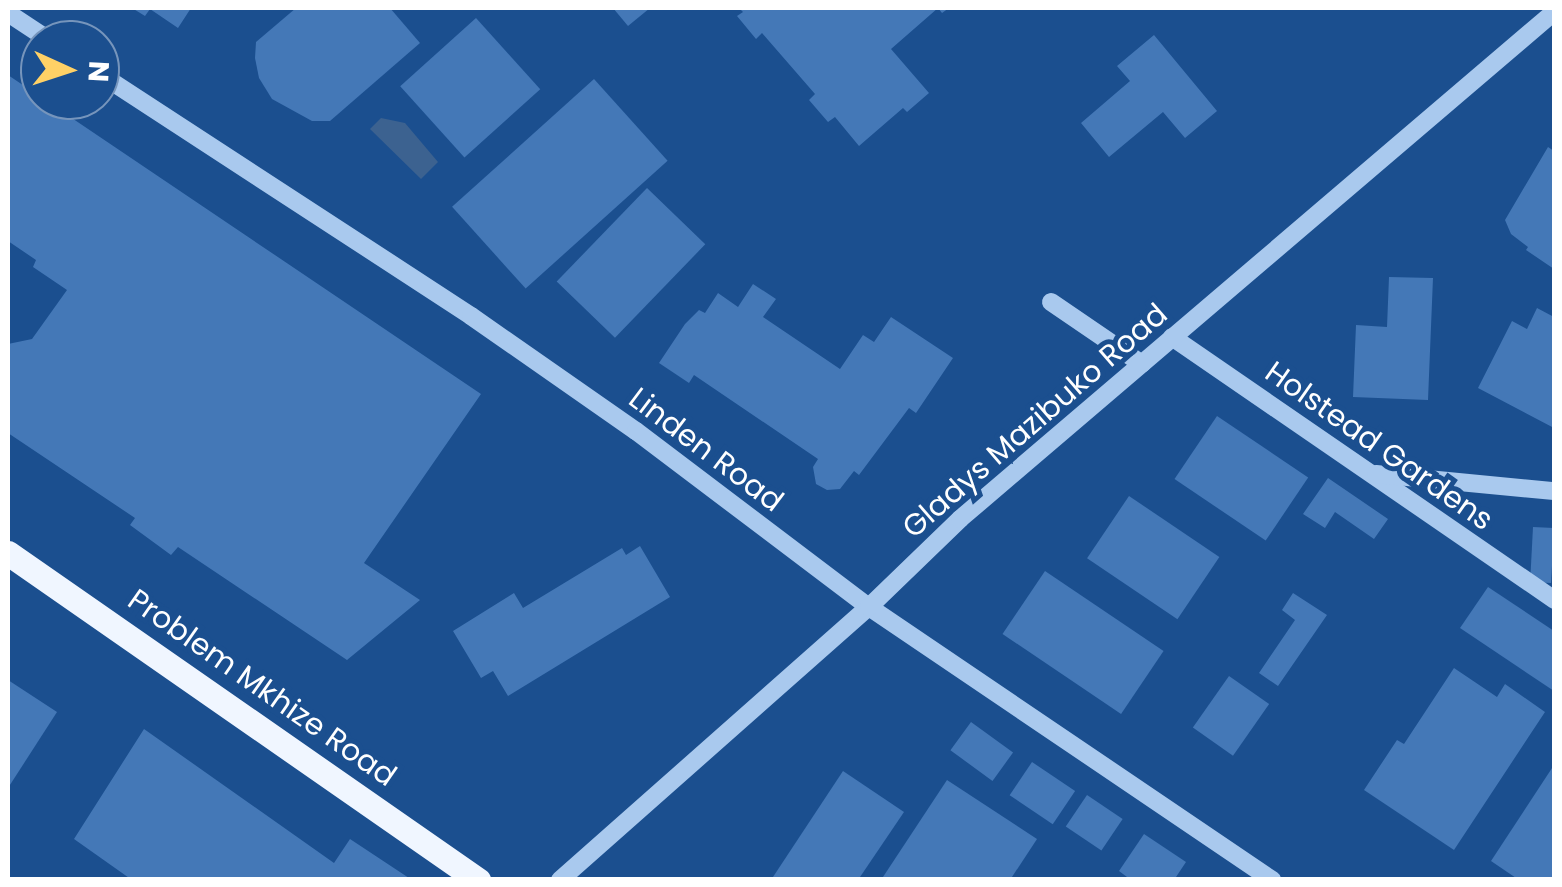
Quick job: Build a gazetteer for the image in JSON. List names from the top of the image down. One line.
{"streets":{"main road":["Problem Mkhize Road"],"street":["Gladys Mazibuko Road","Holstead Gardens","Linden Road"]},"crossings":[["Gladys Mazibuko Road","Holstead Gardens"],["Gladys Mazibuko Road","Linden Road"]],"north":"right"}
